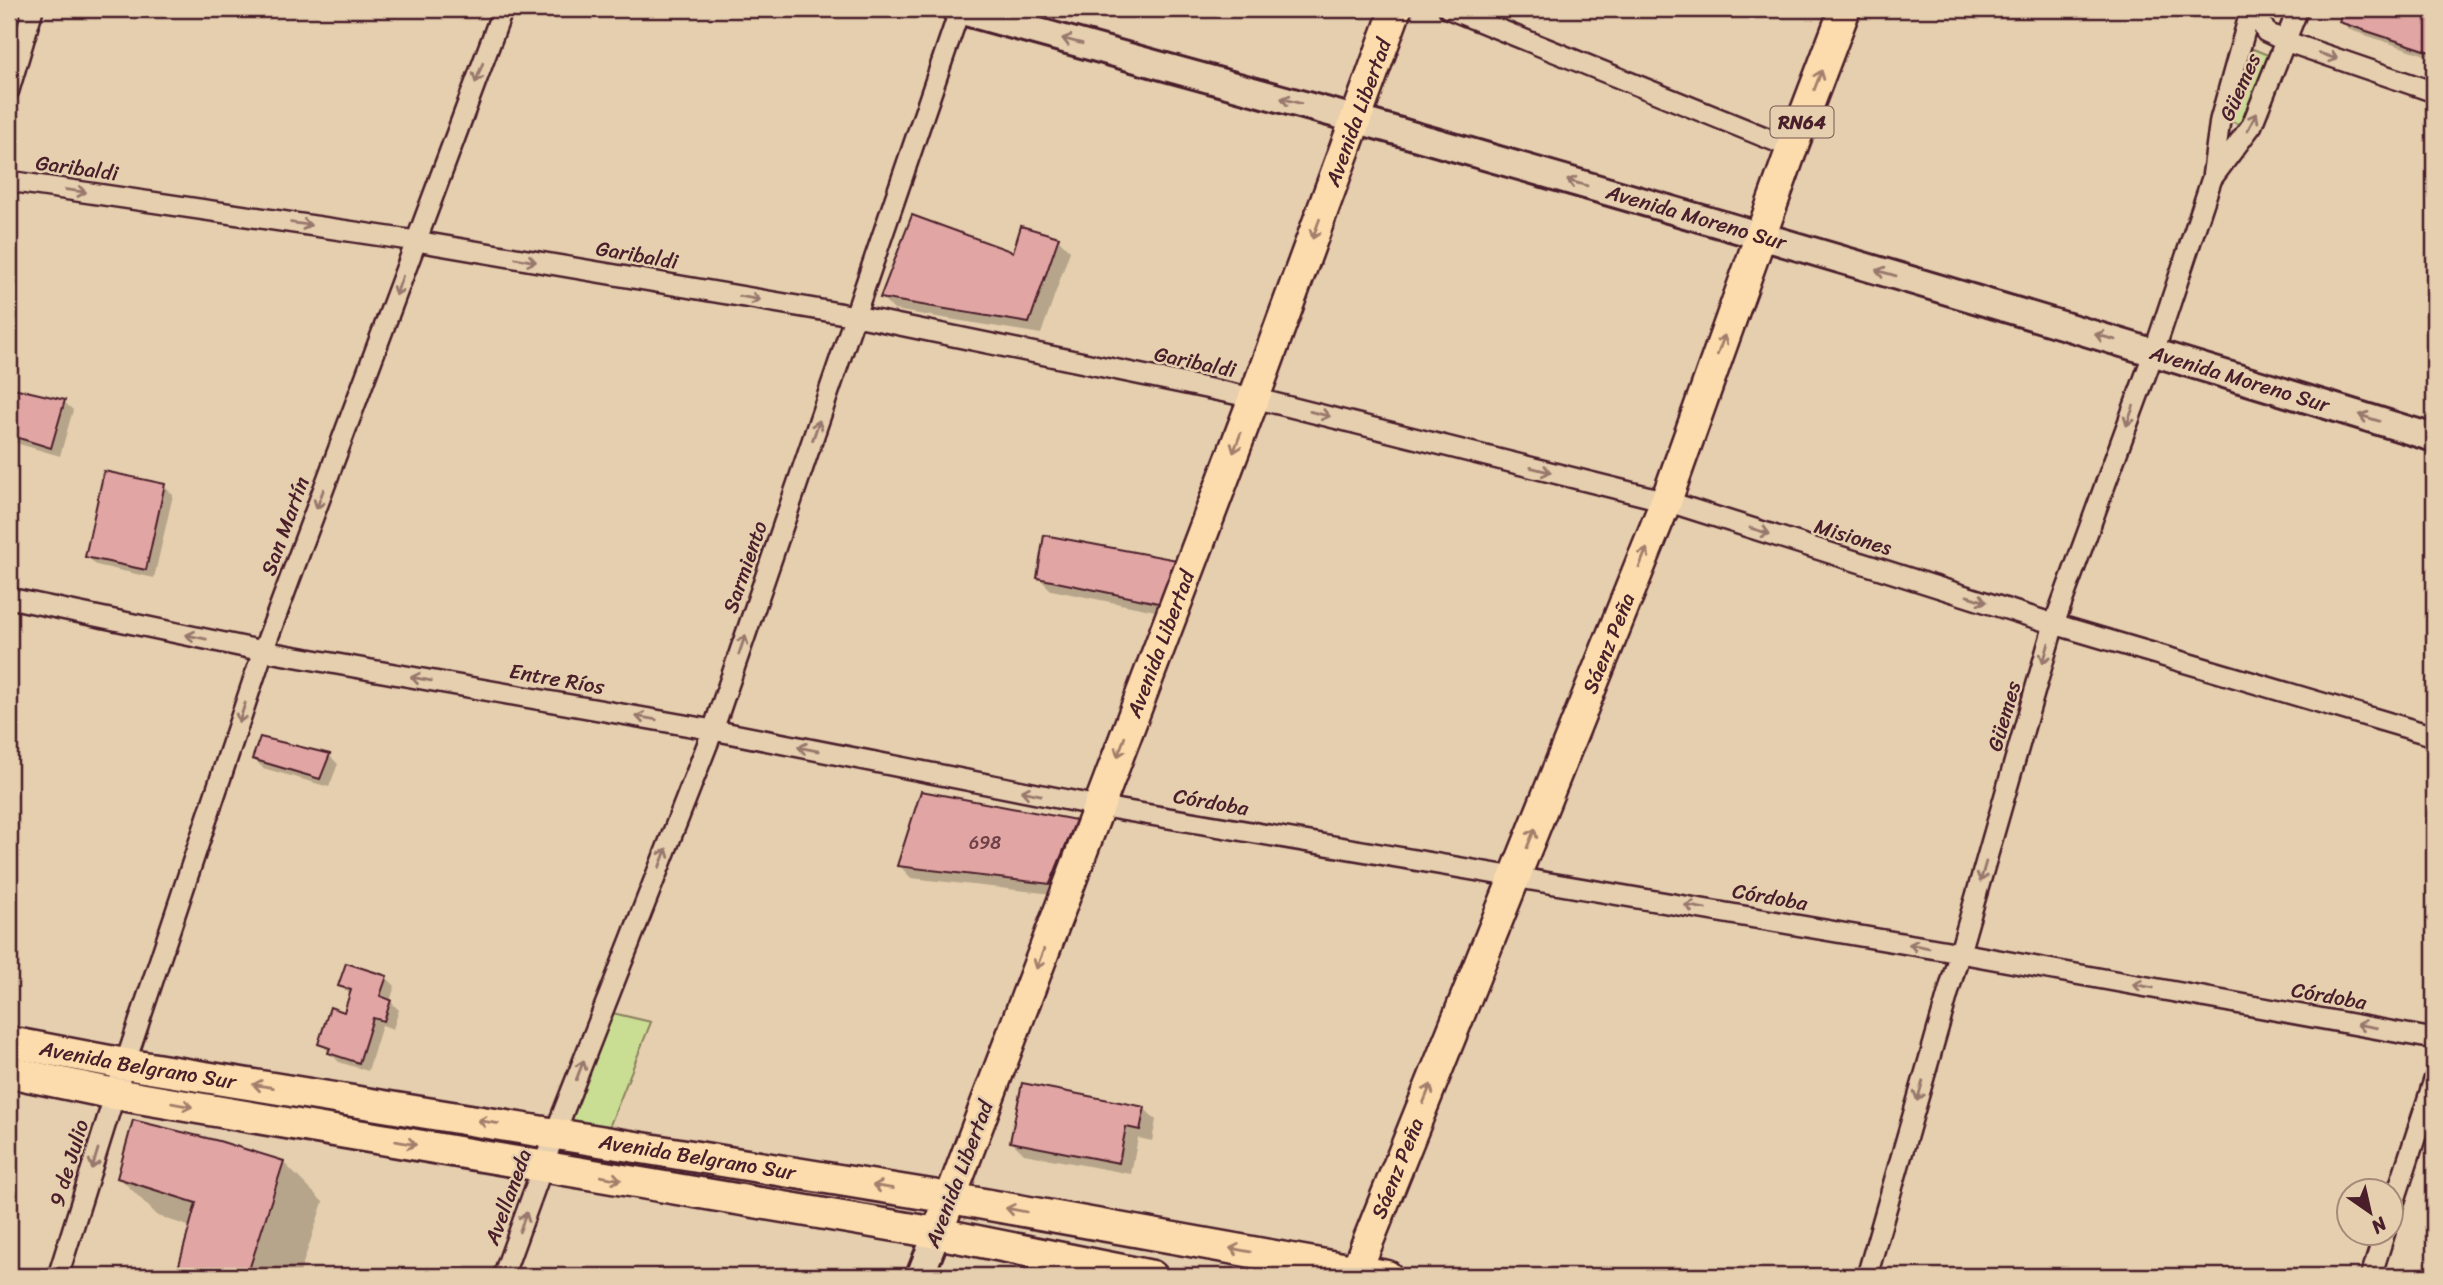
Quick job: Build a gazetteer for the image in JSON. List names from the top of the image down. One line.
{"streets":{"main road":["Avenida Libertad","RN64","Sáenz Peña","Avenida Belgrano Sur"],"street":["Güemes","Garibaldi","Avenida Moreno Sur","San Martín","Misiones","Sarmiento","Entre Ríos","Córdoba","9 de Julio","Avellaneda"]},"crossings":[["Güemes","Avenida Moreno Sur"],["Güemes","Misiones"],["Güemes","Córdoba"],["Avenida Libertad","Garibaldi"],["Avenida Libertad","Avenida Moreno Sur"],["Avenida Libertad","Misiones"],["Avenida Libertad","Entre Ríos"],["Avenida Libertad","Córdoba"],["Avenida Libertad","Avenida Belgrano Sur"],["Garibaldi","San Martín"],["Garibaldi","Misiones"],["Garibaldi","Sarmiento"],["Avenida Moreno Sur","Sarmiento"],["Avenida Moreno Sur","Sáenz Peña"],["San Martín","Entre Ríos"],["San Martín","Avenida Belgrano Sur"],["San Martín","9 de Julio"],["Misiones","Sáenz Peña"],["Sarmiento","Entre Ríos"],["Sarmiento","Avenida Belgrano Sur"],["Sarmiento","Avellaneda"],["Sáenz Peña","Córdoba"],["Sáenz Peña","Avenida Belgrano Sur"],["Entre Ríos","Córdoba"],["Avenida Belgrano Sur","9 de Julio"],["Avenida Belgrano Sur","Avellaneda"]],"one_way":["Avenida Libertad","Garibaldi","Avenida Moreno Sur","San Martín","Misiones","Sarmiento","Sáenz Peña","Entre Ríos","Córdoba","9 de Julio","Avellaneda"],"house_numbers":["698"],"north":"bottom right"}
